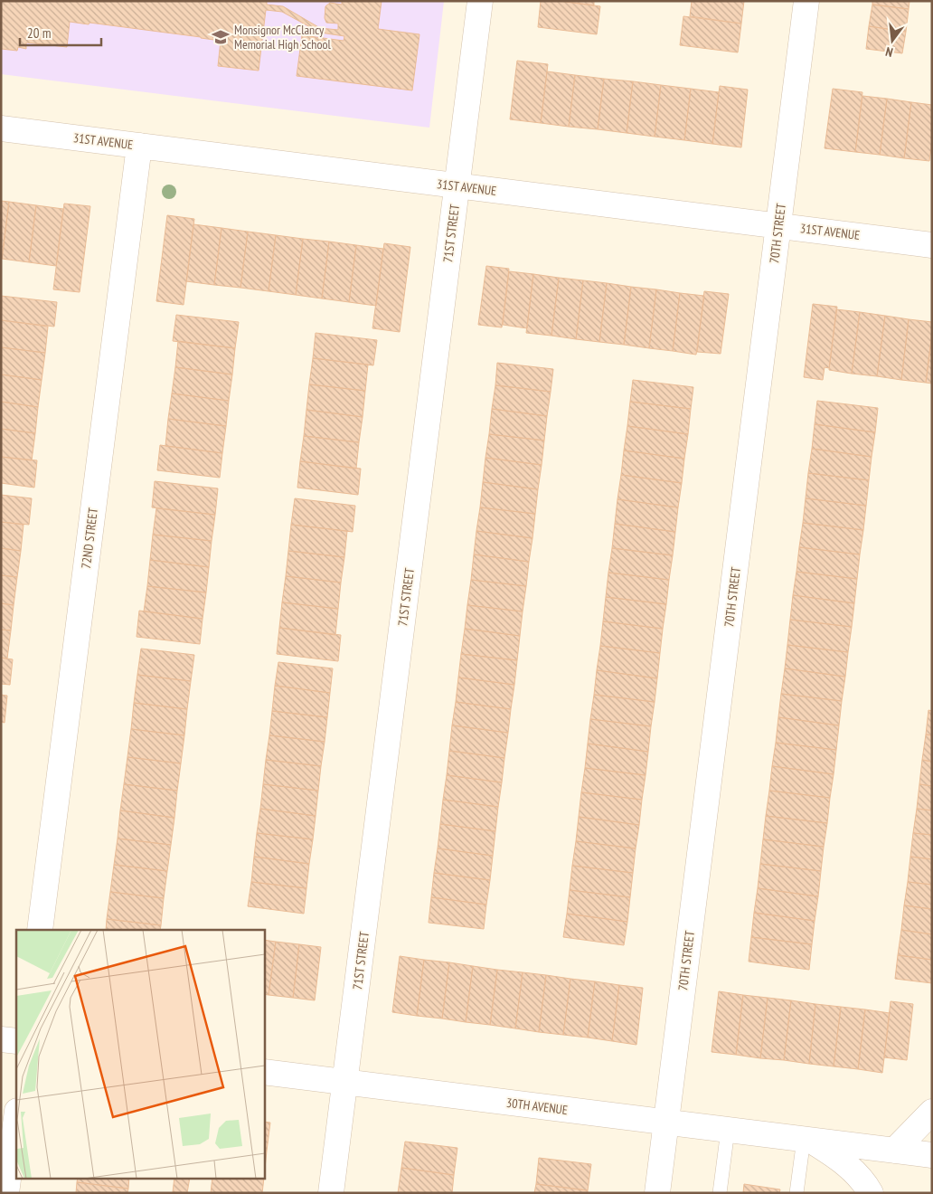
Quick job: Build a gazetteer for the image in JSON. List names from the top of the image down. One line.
{"streets":{"street":["31ST AVENUE","71ST STREET","70TH STREET","72ND STREET","30TH AVENUE"]},"crossings":[["31ST AVENUE","71ST STREET"],["31ST AVENUE","70TH STREET"],["31ST AVENUE","72ND STREET"],["71ST STREET","30TH AVENUE"],["70TH STREET","30TH AVENUE"]],"places":{"school or university":["Monsignor McClancy Memorial High School"]},"scale_bar":"20 m","north":"bottom"}
